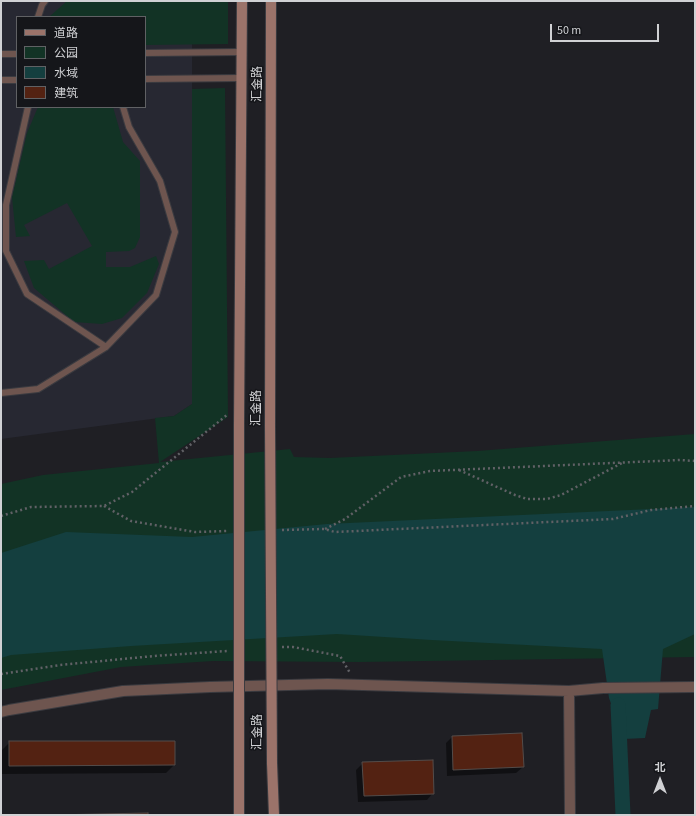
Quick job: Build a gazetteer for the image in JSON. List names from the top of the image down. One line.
{"streets":{"main road":["汇金路"]},"legend":["道路","公园","水域","建筑"],"scale_bar":"50 m","north":"top"}
